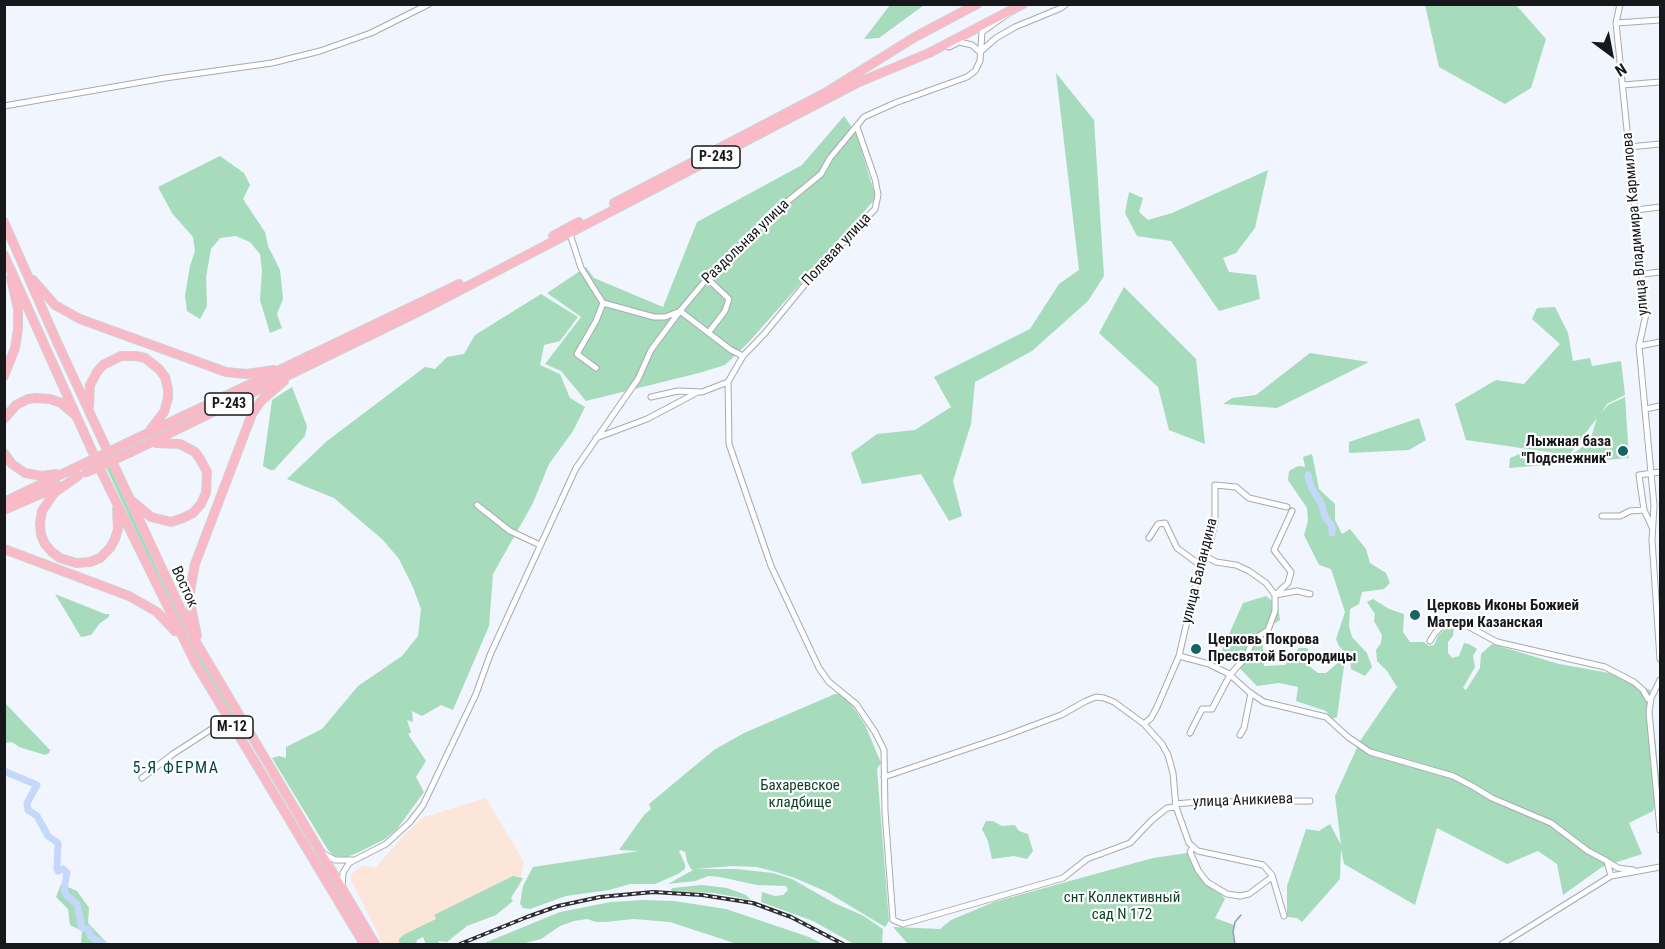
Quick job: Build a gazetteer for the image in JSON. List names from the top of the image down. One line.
{"streets":{"highway":["Р-243","Восток","М-12"],"street":["улица Владимира Кармилова","Раздольная улица","Полевая улица","улица Баландина","улица Аникиева"]},"crossings":[["Р-243","Раздольная улица"],["Раздольная улица","Полевая улица"]],"districts":["5-Я ФЕРМА"],"parks":["Бахаревское кладбище","снт Коллективный сад N 172"],"places":["Лыжная база \"Подснежник\"","Церковь Иконы Божией Матери Казанская","Церковь Покрова Пресвятой Богородицы"],"north":"bottom right"}
